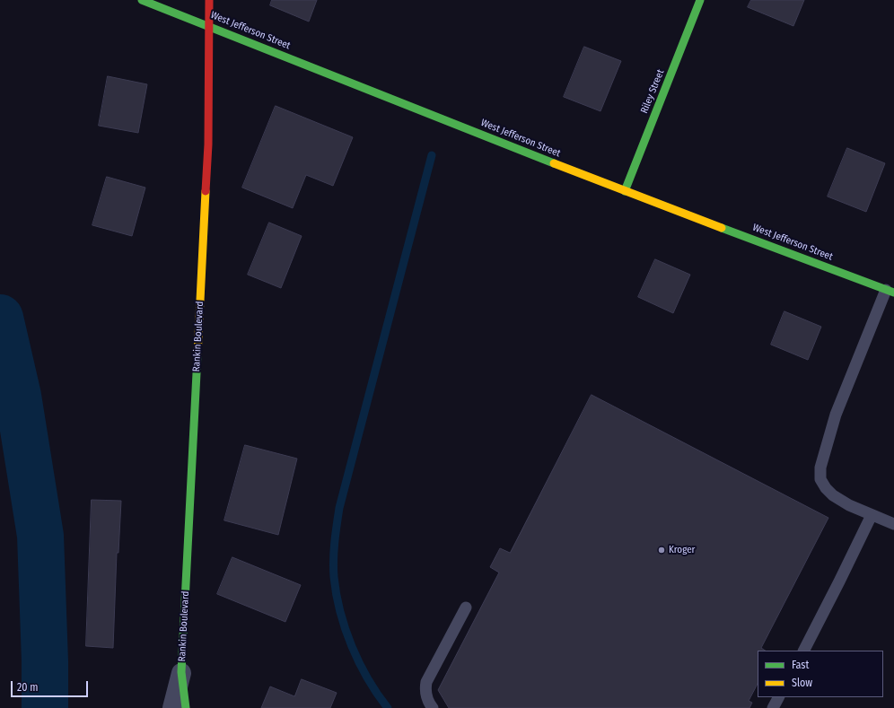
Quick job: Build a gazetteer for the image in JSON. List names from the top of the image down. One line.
{"streets":{"street":["West Jefferson Street","Riley Street","Rankin Boulevard"]},"crossings":[["West Jefferson Street","Riley Street"],["West Jefferson Street","Rankin Boulevard"]],"places":["Kroger"],"legend":["Fast","Slow"],"scale_bar":"20 m"}
